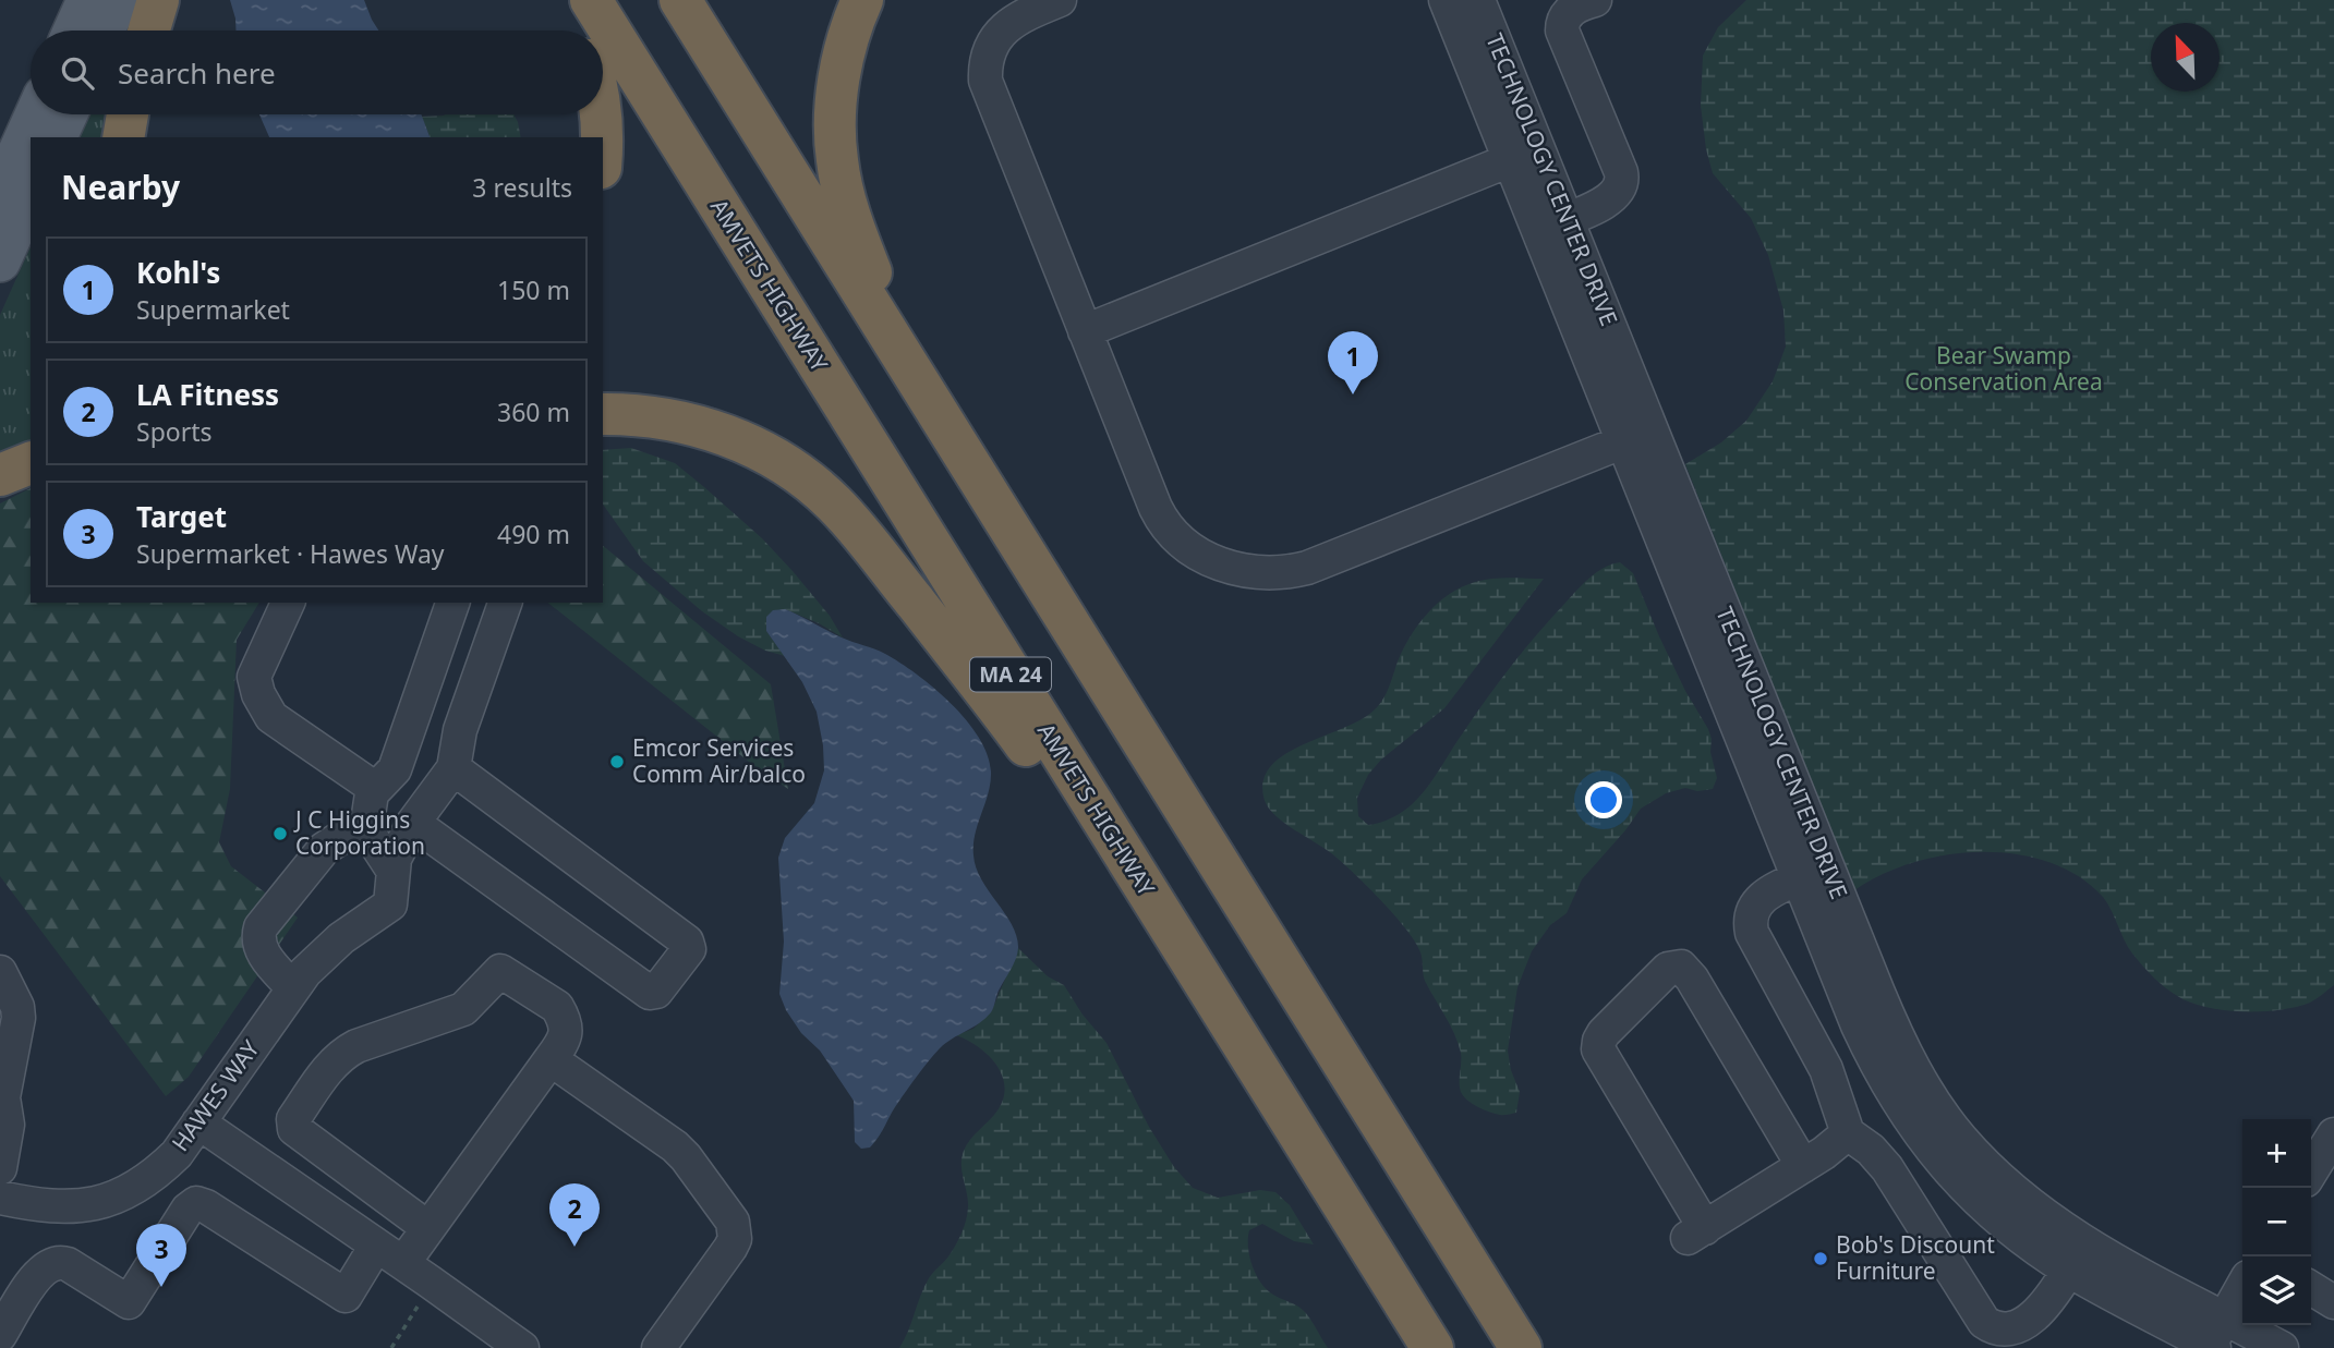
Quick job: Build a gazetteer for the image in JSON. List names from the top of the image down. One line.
{"streets":{"highway":["AMVETS HIGHWAY","MA 24"],"street":["TECHNOLOGY CENTER DRIVE","HAWES WAY"]},"parks":["Bear Swamp Conservation Area"],"places":["Emcor Services Comm Air/balco","J C Higgins Corporation","Bob's Discount Furniture"],"north":"top left","page":{"search":"Search here","heading":["Nearby","3 results"],"list":[{"mark":"1","name":"Kohl's","note":"Supermarket","value":"150 m"},{"mark":"2","name":"LA Fitness","note":"Sports","value":"360 m"},{"mark":"3","name":"Target","note":"Supermarket · Hawes Way","value":"490 m"}],"pins":["1","2","3"],"map_buttons":["+","−"]}}
